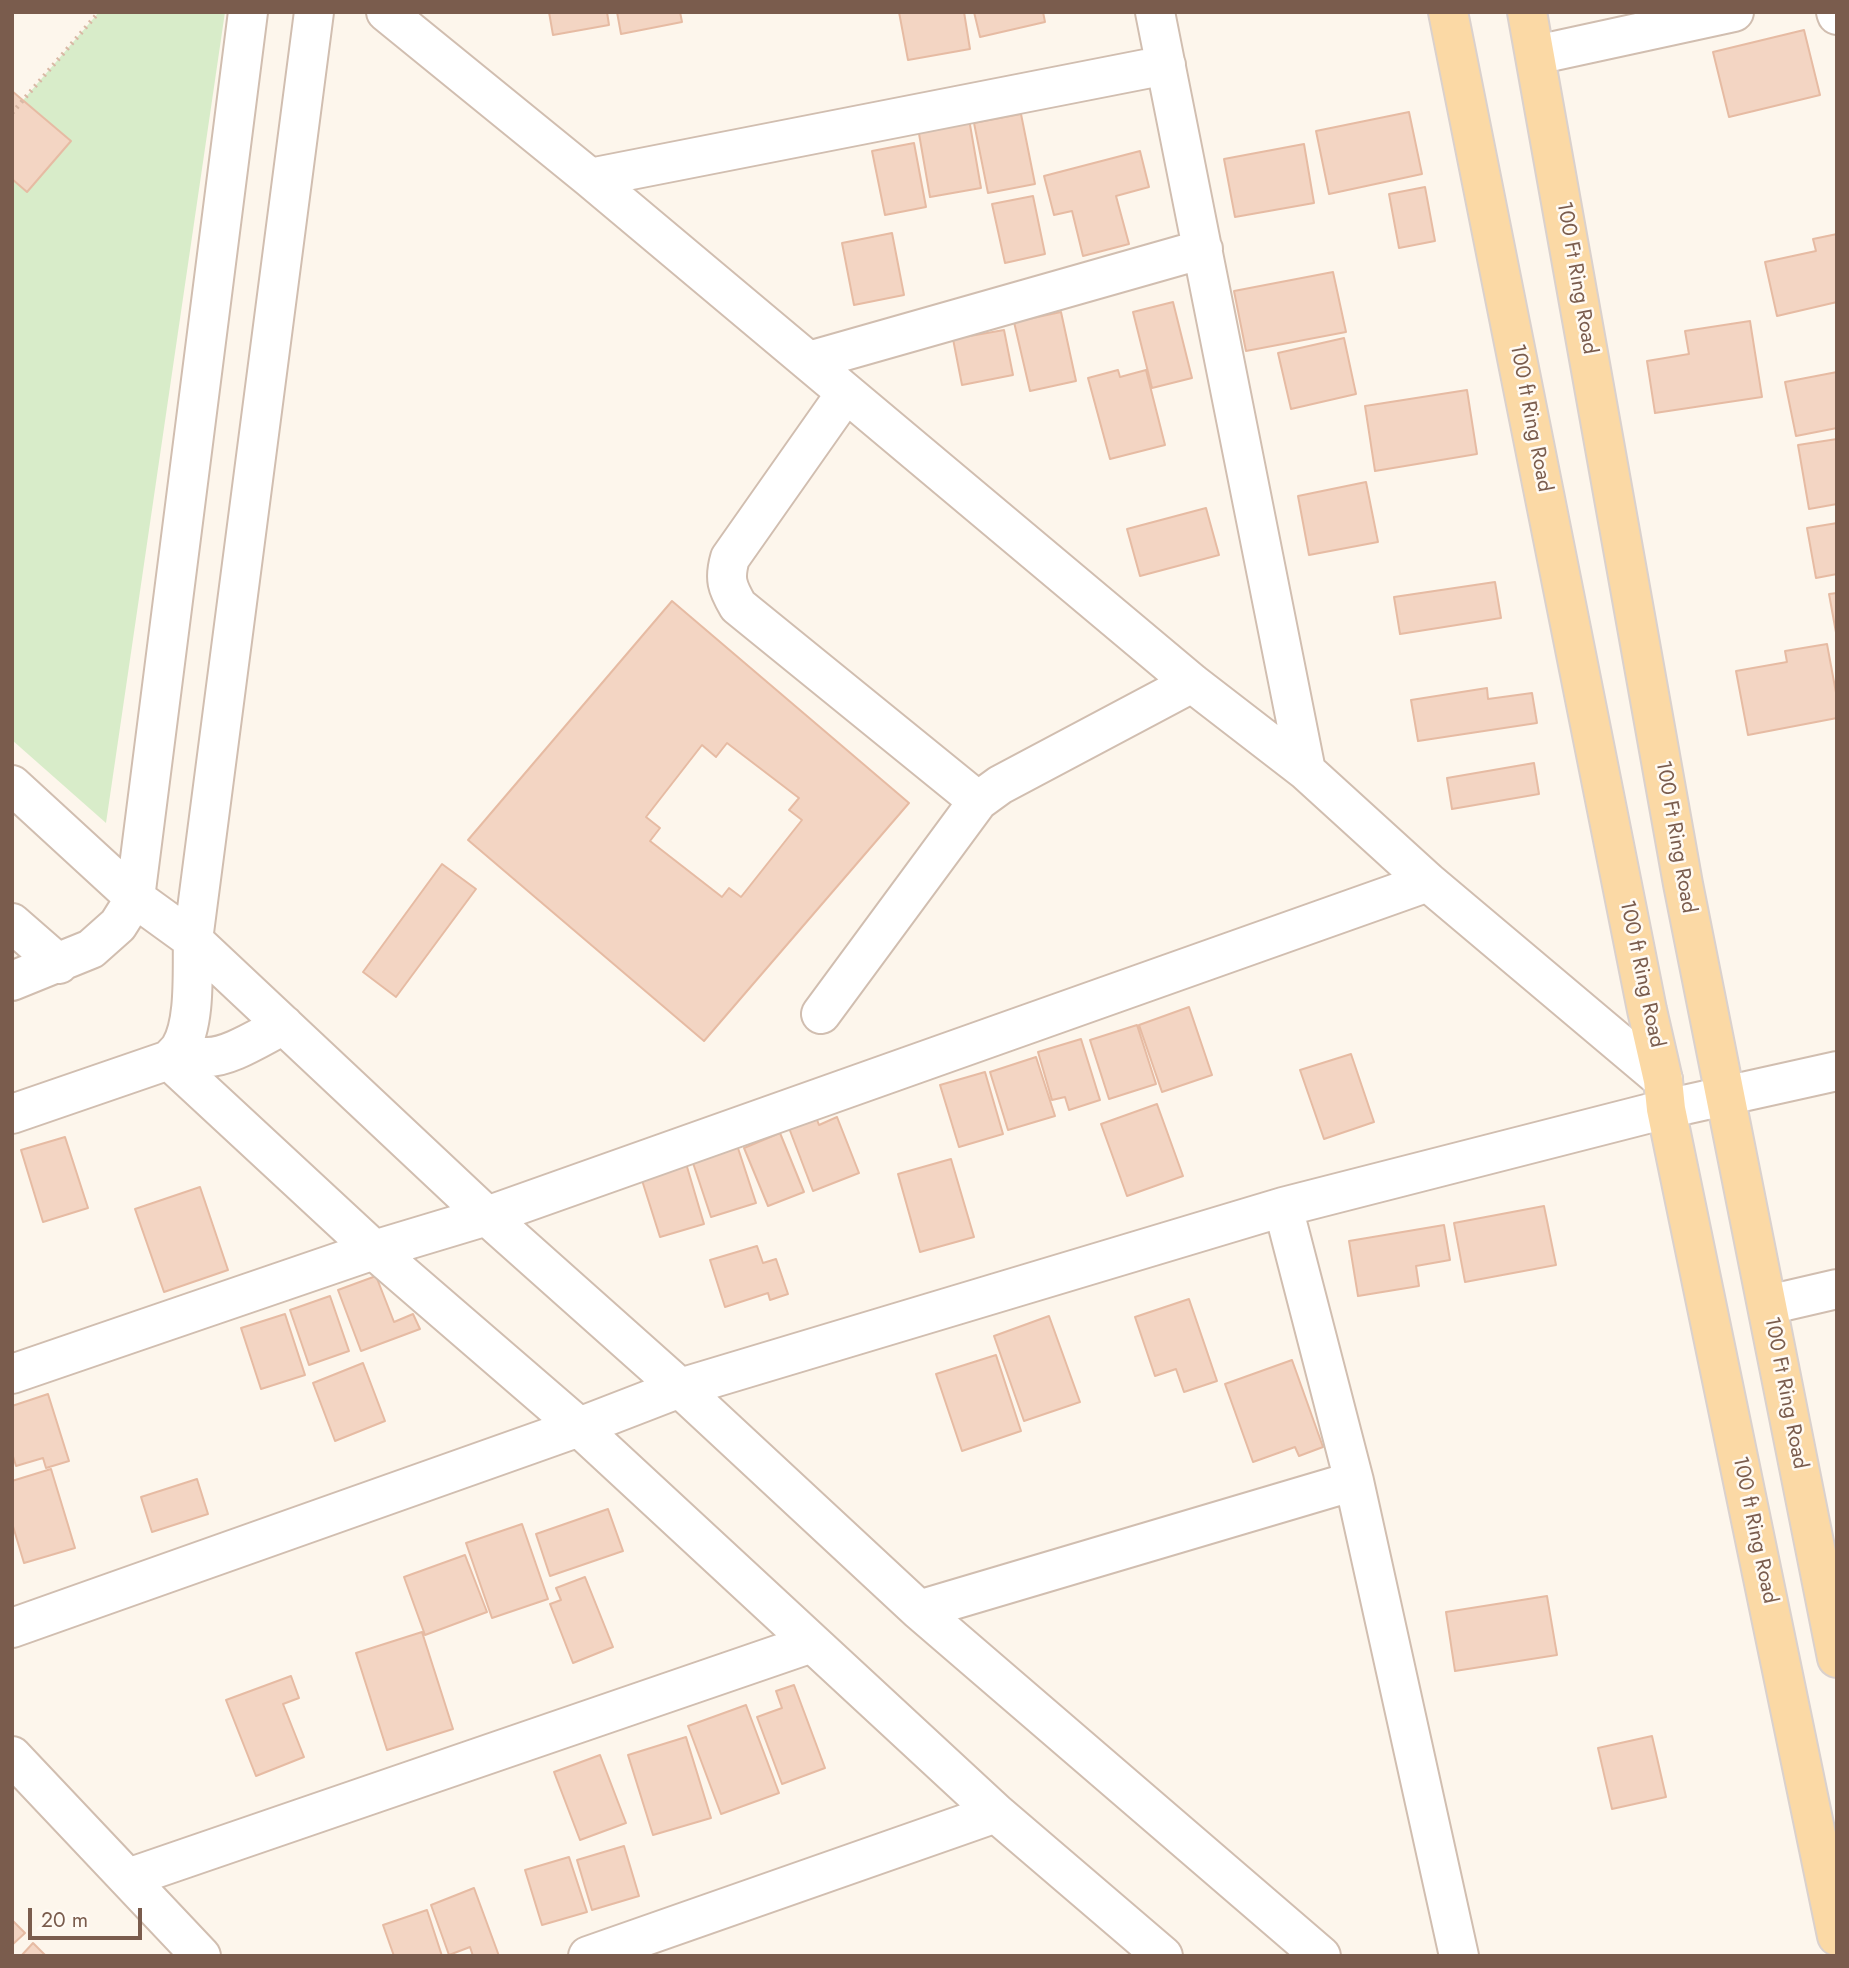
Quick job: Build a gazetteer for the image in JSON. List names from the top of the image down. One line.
{"streets":{"main road":["100 Ft Ring Road","100 ft Ring Road"]},"scale_bar":"20 m"}
